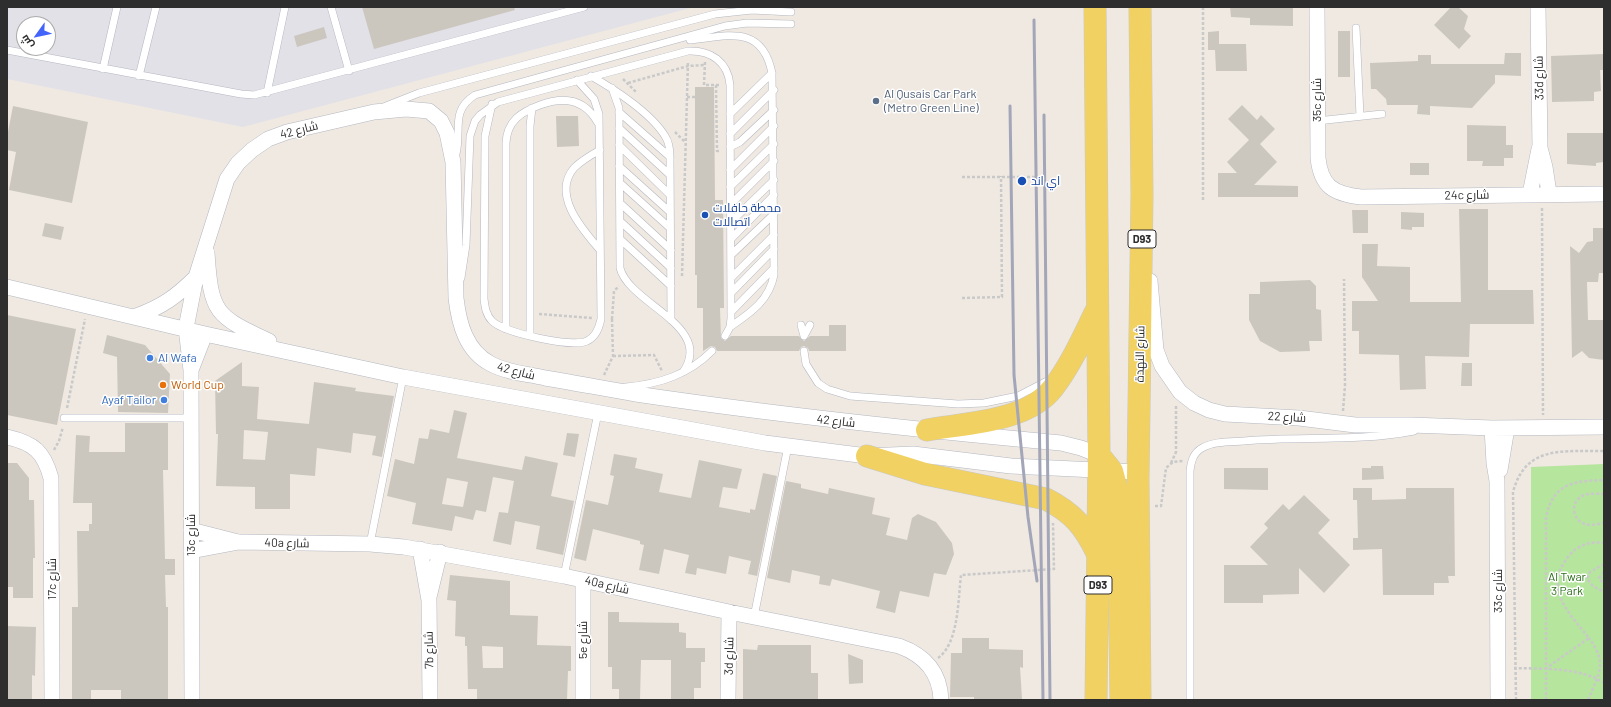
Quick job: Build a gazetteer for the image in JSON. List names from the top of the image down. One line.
{"streets":{"main road":["D93","شارع النهدة"],"street":["33d شارع","35c شارع","شارع 42","24c شارع","شارع 22","13c شارع","40a شارع","17c شارع","33c شارع","5e شارع","7b شارع","3d شارع"]},"crossings":[["33d شارع","24c شارع"],["35c شارع","24c شارع"],["شارع 42","D93"],["شارع 42","شارع النهدة"],["شارع 42","13c شارع"],["شارع النهدة","شارع 22"],["شارع 22","33c شارع"],["13c شارع","40a شارع"],["40a شارع","5e شارع"],["40a شارع","7b شارع"],["40a شارع","3d شارع"]],"parks":["Al Twar 3 Park"],"places":["Al Qusais Car Park (Metro Green Line)","اي اند","محطة حافلات اتصالات","Al Wafa","World Cup","Ayaf Tailor"],"north":"bottom left"}
